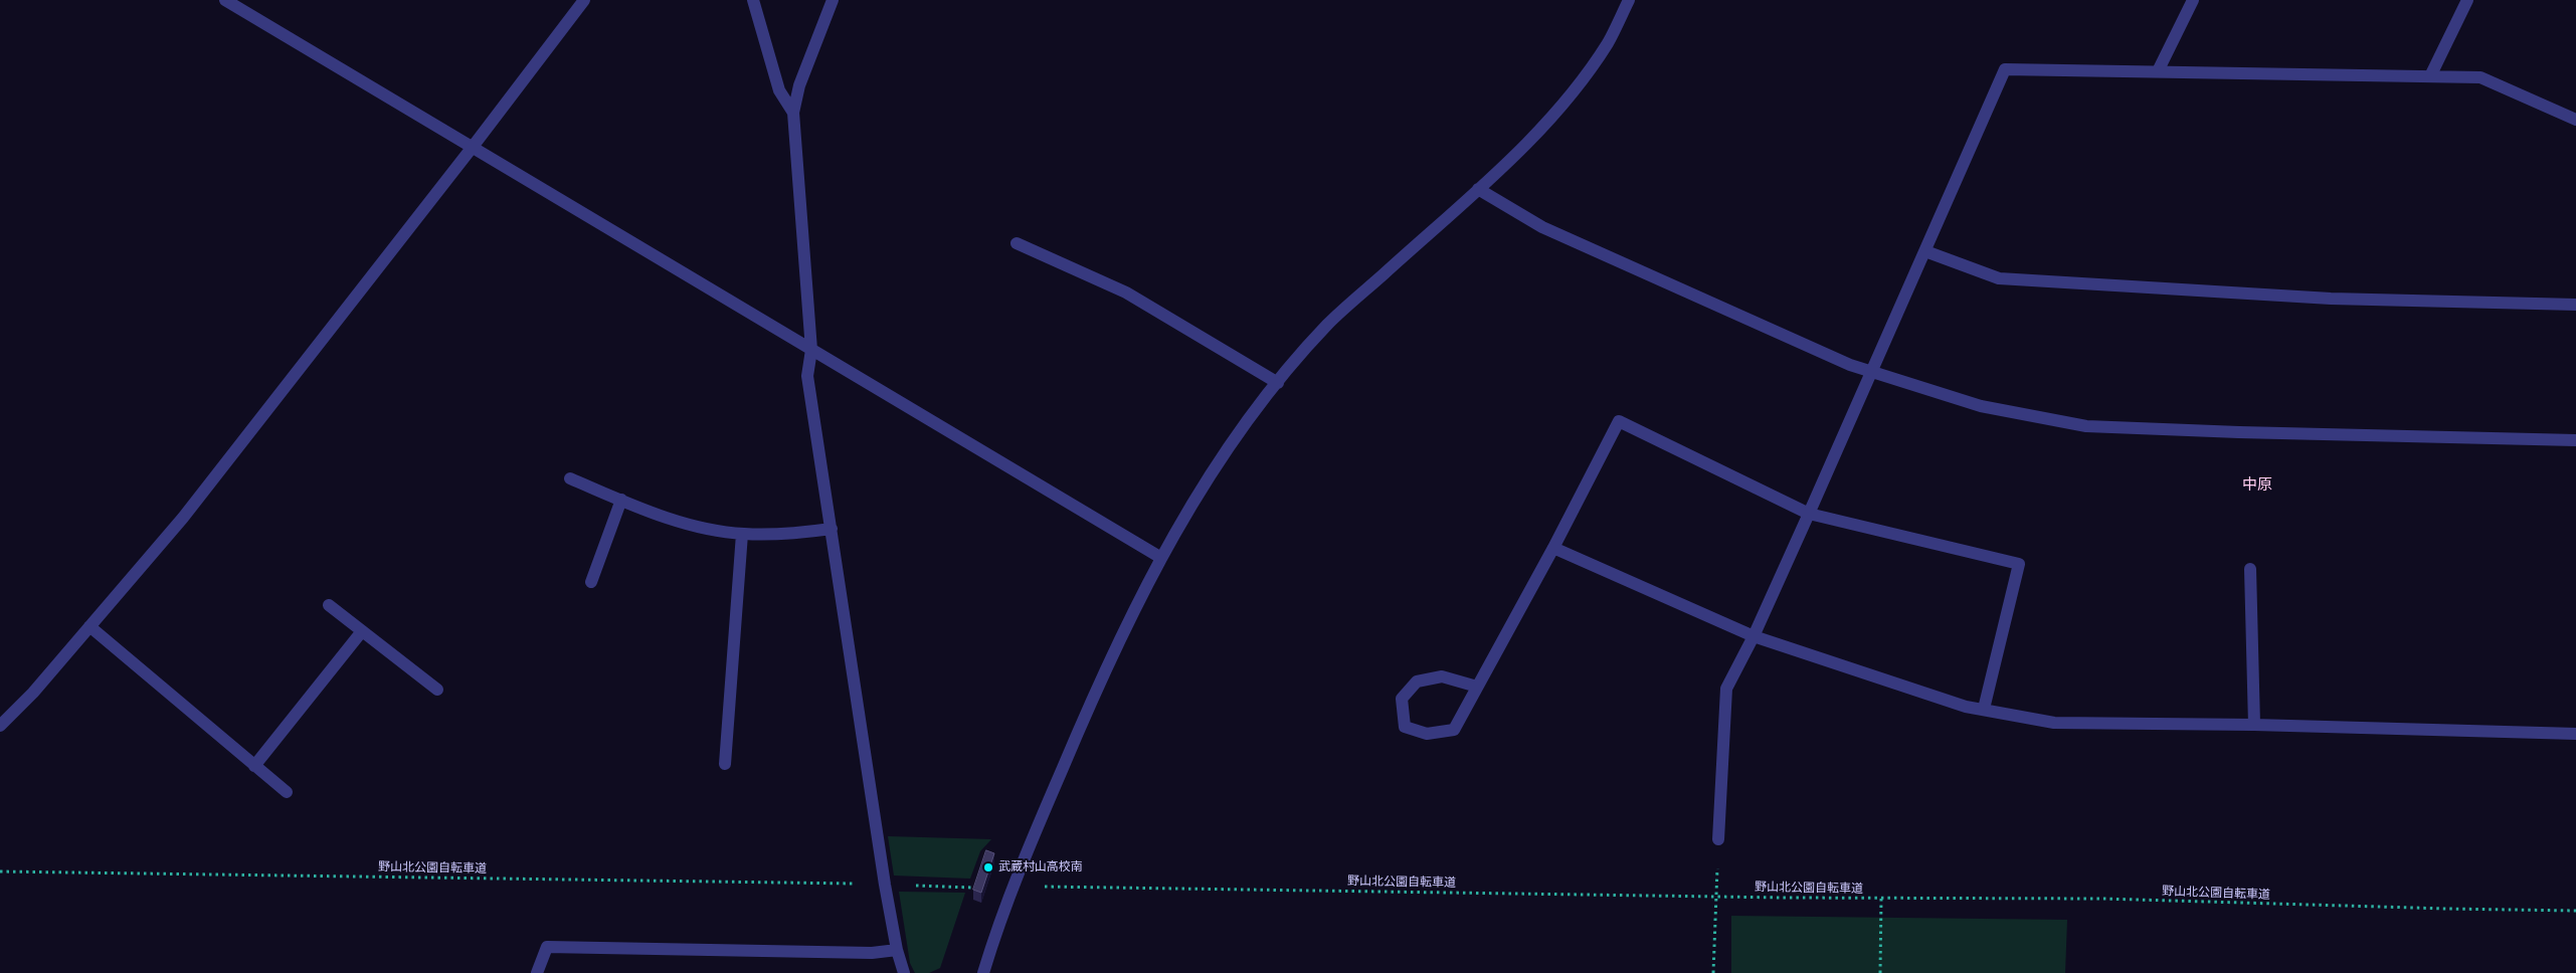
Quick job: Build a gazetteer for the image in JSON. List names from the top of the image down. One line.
{"streets":{"path":["野山北公園自転車道"]},"districts":["中原"],"places":["武蔵村山高校南"]}
